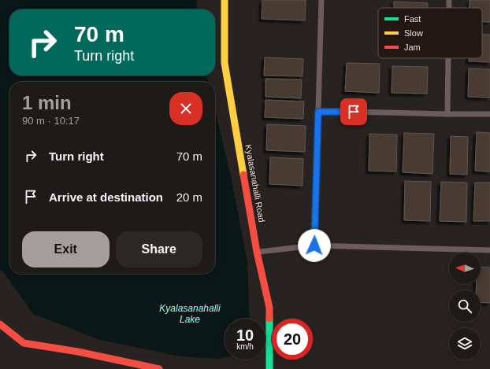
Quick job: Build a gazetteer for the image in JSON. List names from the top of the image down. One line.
{"streets":{"street":["Kyalasanahalli Road"]},"water":["Kyalasanahalli Lake"],"legend":["Fast","Slow","Jam"],"north":"left","page":{"turn":["70 m","Turn right"],"heading":["1 min","90 m · 10:17"],"list":[{"name":"Turn right","value":"70 m"},{"name":"Arrive at destination","value":"20 m"}],"buttons":["Exit","Share"],"speed":"10 km/h","limit":"20"}}
